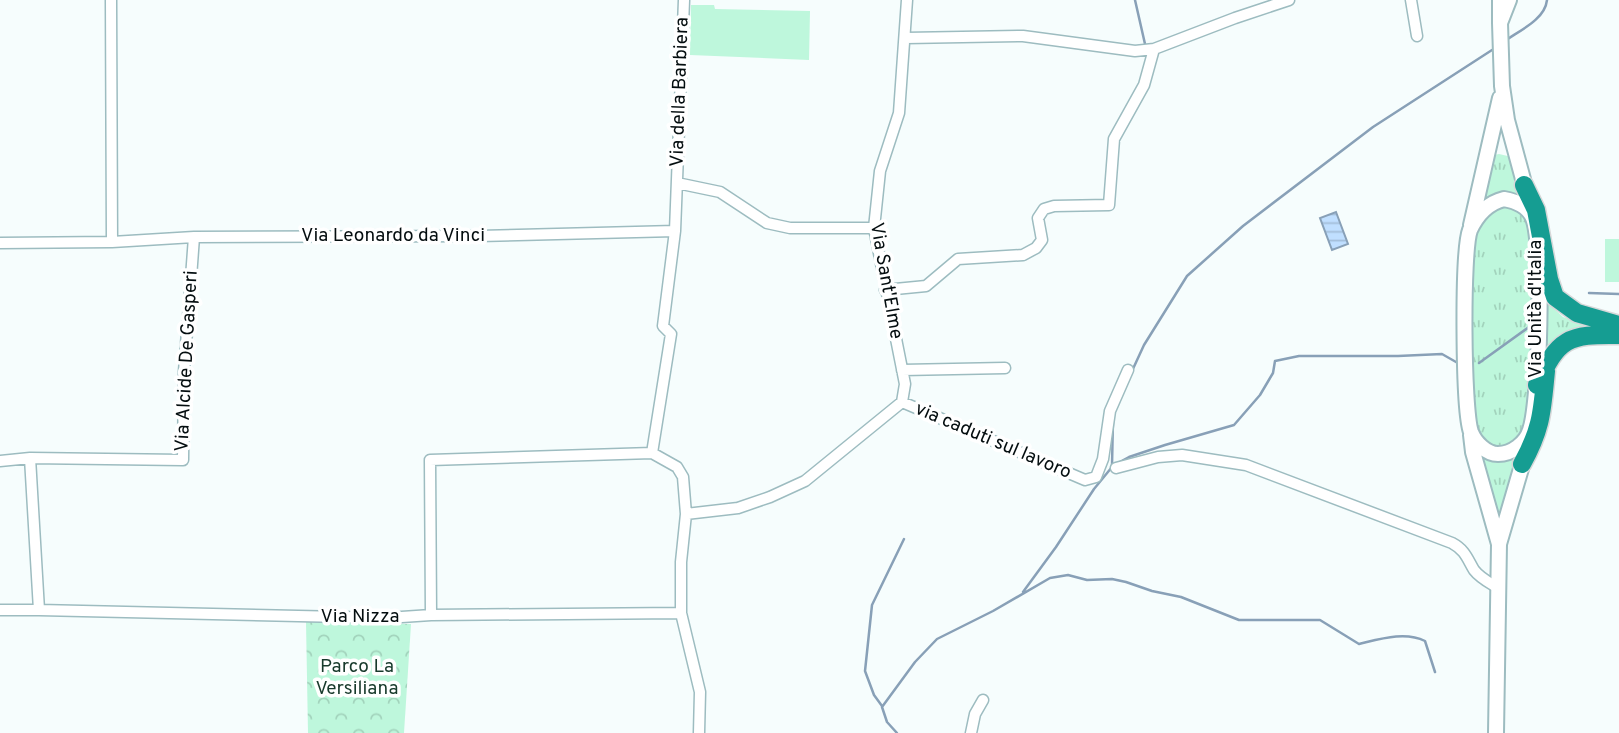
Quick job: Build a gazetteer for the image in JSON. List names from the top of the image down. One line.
{"streets":{"main road":["Via Unità d'Italia"],"street":["Via della Barbiera","Via Leonardo da Vinci","Via Sant'Elme","Via Alcide De Gasperi","via caduti sul lavoro","Via Nizza"]},"crossings":[["Via della Barbiera","Via Leonardo da Vinci"],["Via della Barbiera","Via Sant'Elme"],["Via Leonardo da Vinci","Via Alcide De Gasperi"],["Via Sant'Elme","via caduti sul lavoro"]],"parks":["Parco La Versiliana"]}
